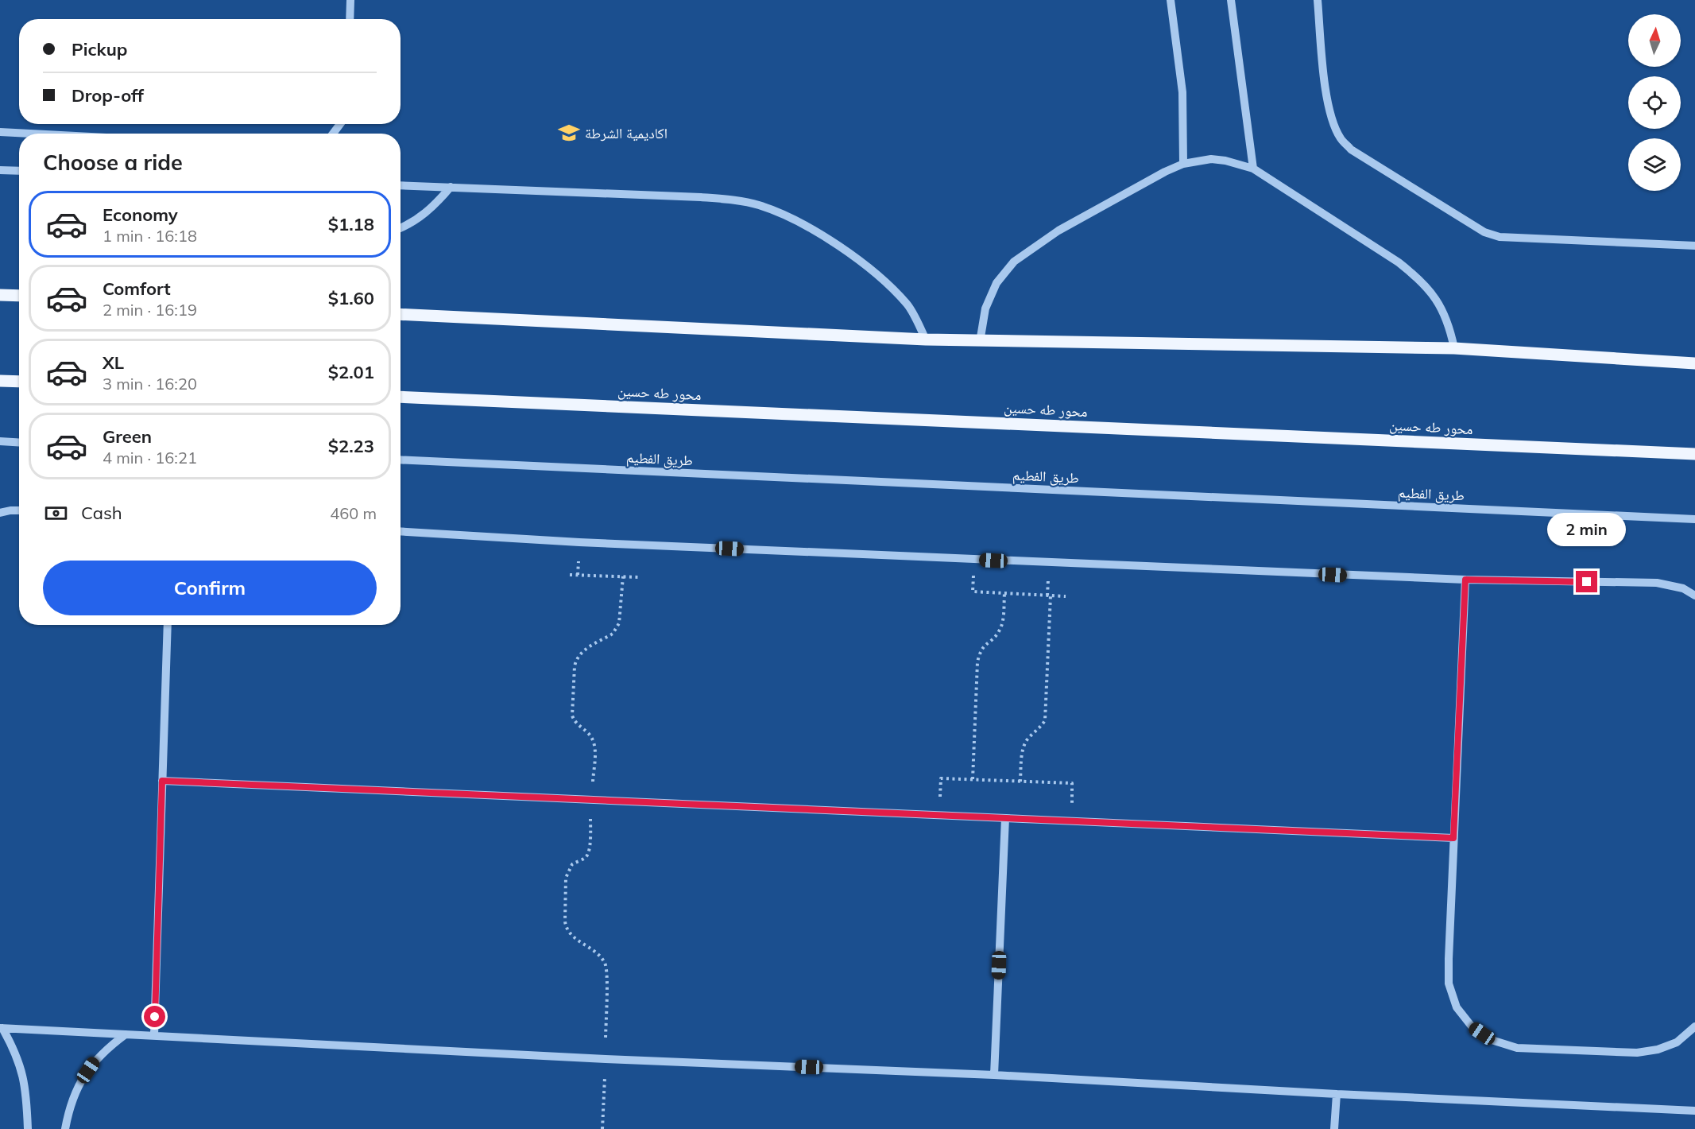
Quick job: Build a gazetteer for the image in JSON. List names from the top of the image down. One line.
{"streets":{"main road":["محور طه حسين"],"street":["طريق الفطيم"]},"places":{"school or university":["اكاديمية الشرطة"]},"north":"top","page":{"banner":["Pickup","Drop-off"],"heading":"Choose a ride","list":[{"name":"Economy","note":"1 min · 16:18","value":"$1.18"},{"name":"Comfort","note":"2 min · 16:19","value":"$1.60"},{"name":"XL","note":"3 min · 16:20","value":"$2.01"},{"name":"Green","note":"4 min · 16:21","value":"$2.23"}],"pay":["Cash","460 m"],"bubble":"2 min","buttons":"Confirm"}}
